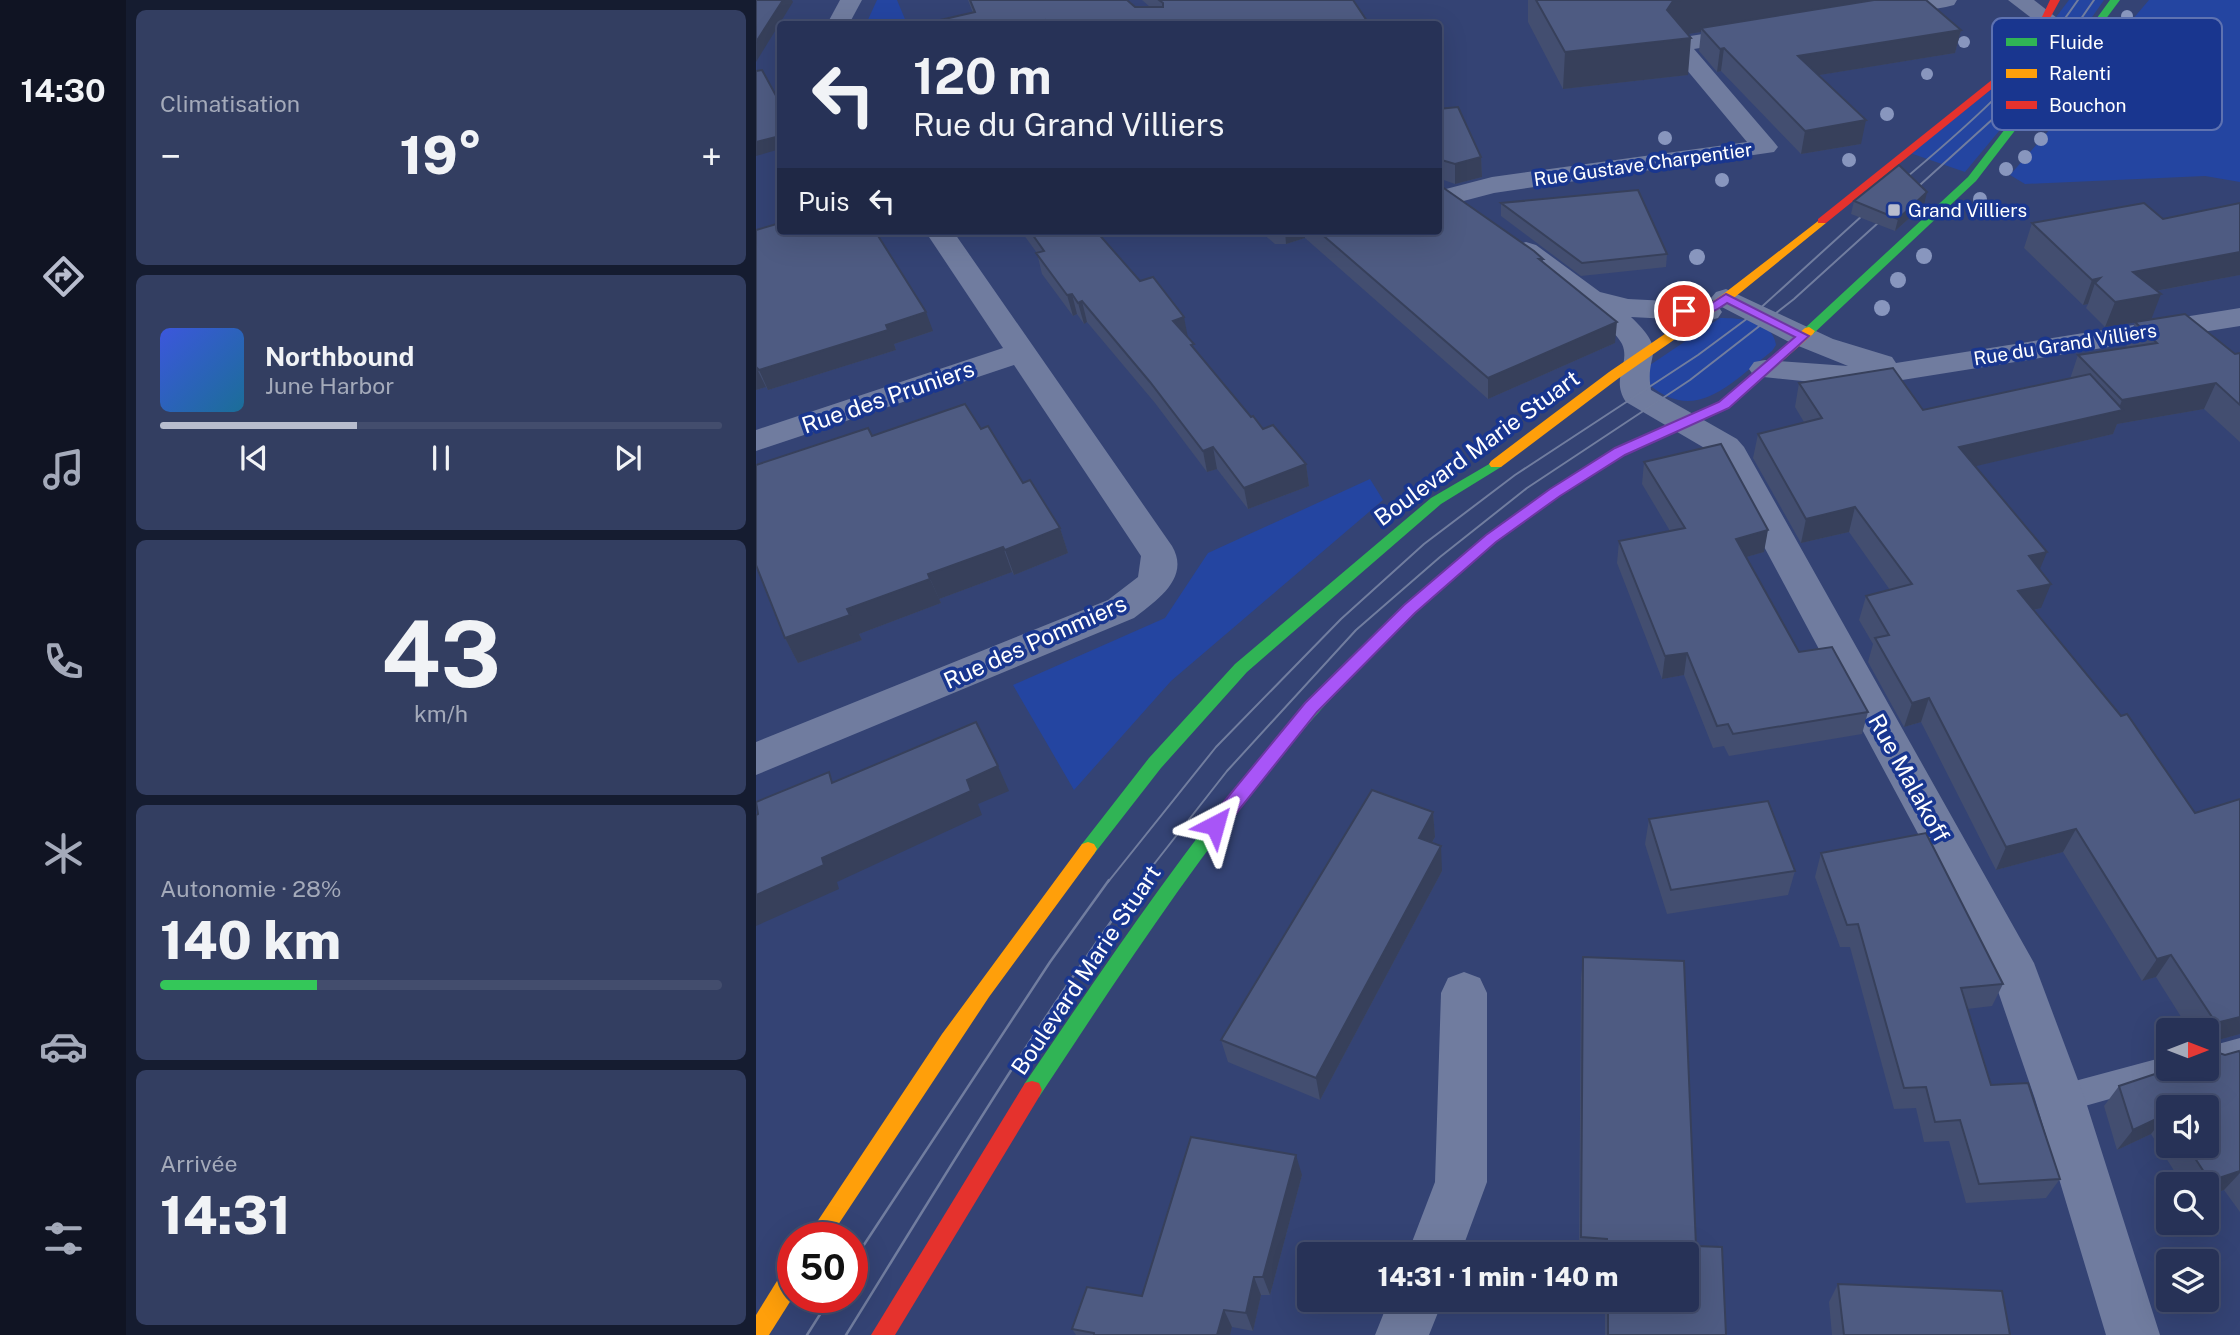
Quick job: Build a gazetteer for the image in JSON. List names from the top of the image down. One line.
{"streets":{"main road":["Boulevard Marie Stuart"],"street":["Rue Gustave Charpentier","Rue du Grand Villiers","Rue des Pruniers","Rue des Pommiers","Rue Malakoff"]},"crossings":[["Rue du Grand Villiers","Boulevard Marie Stuart"],["Rue des Pruniers","Rue des Pommiers"],["Boulevard Marie Stuart","Rue Malakoff"]],"places":{"transit":["Grand Villiers"]},"legend":["Fluide","Ralenti","Bouchon"],"north":"right","page":{"tabs":"14:30","tile":["Climatisation",["43","km/h"],["Autonomie · 28%","140 km"],["Arrivée","14:31"]],"turn":["120 m","Rue du Grand Villiers"],"heat":["−","19°","+"],"then":"Puis","song":["Northbound","June Harbor"],"limit":"50","trip":"14:31 · 1 min · 140 m"}}
